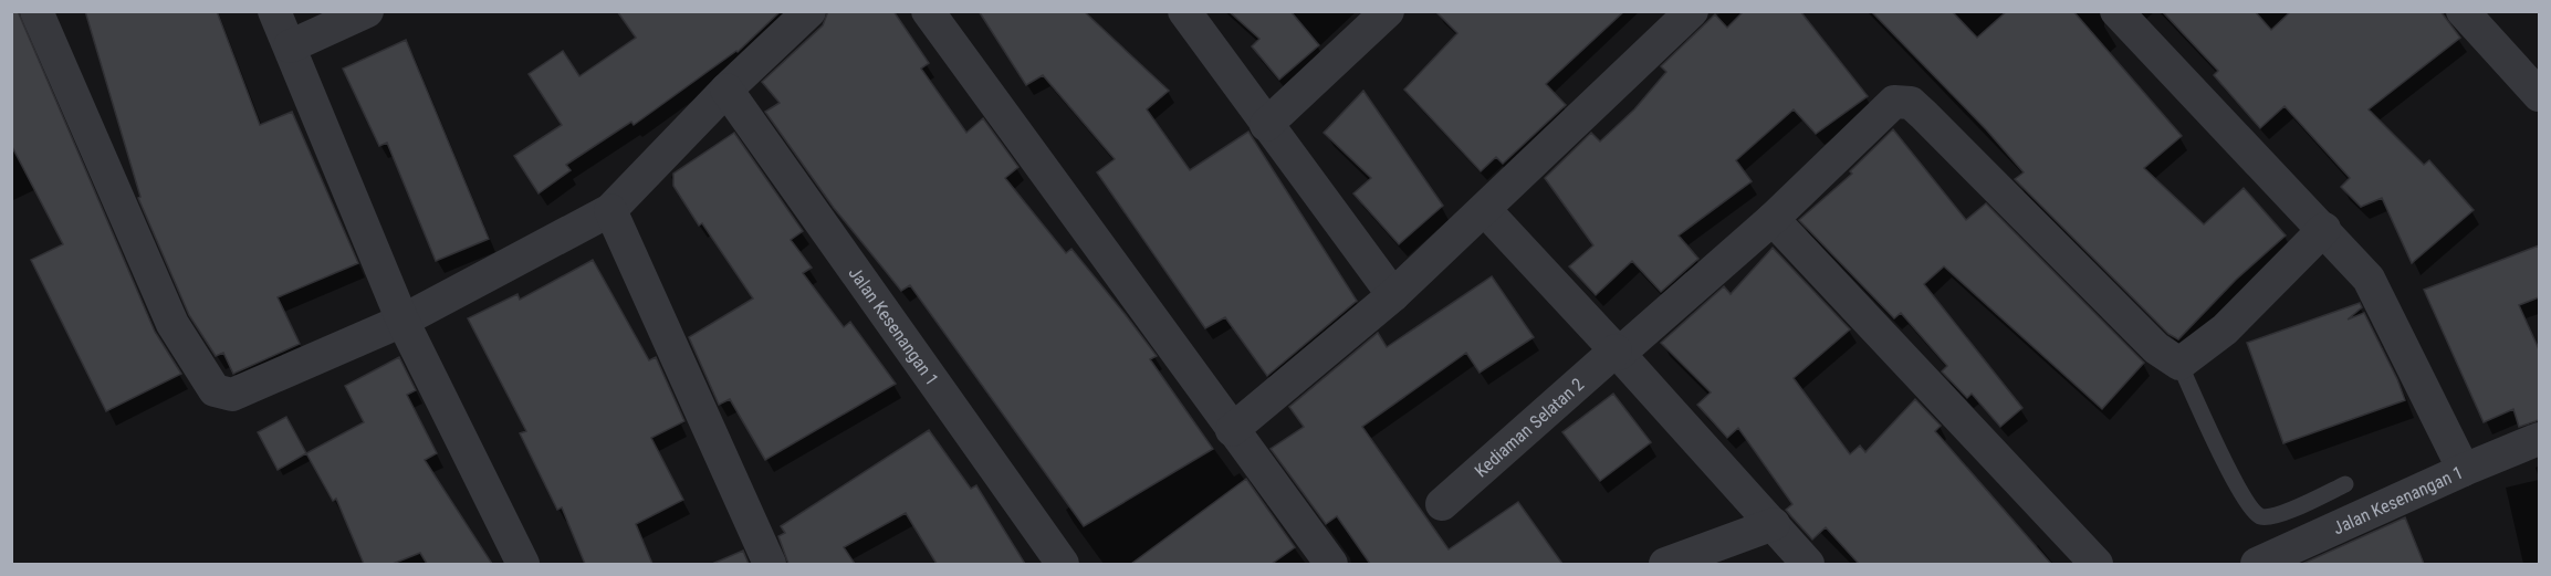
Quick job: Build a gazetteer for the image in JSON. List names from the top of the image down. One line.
{"streets":{"street":["Jalan Kesenangan 1","Kediaman Selatan 2"]}}
